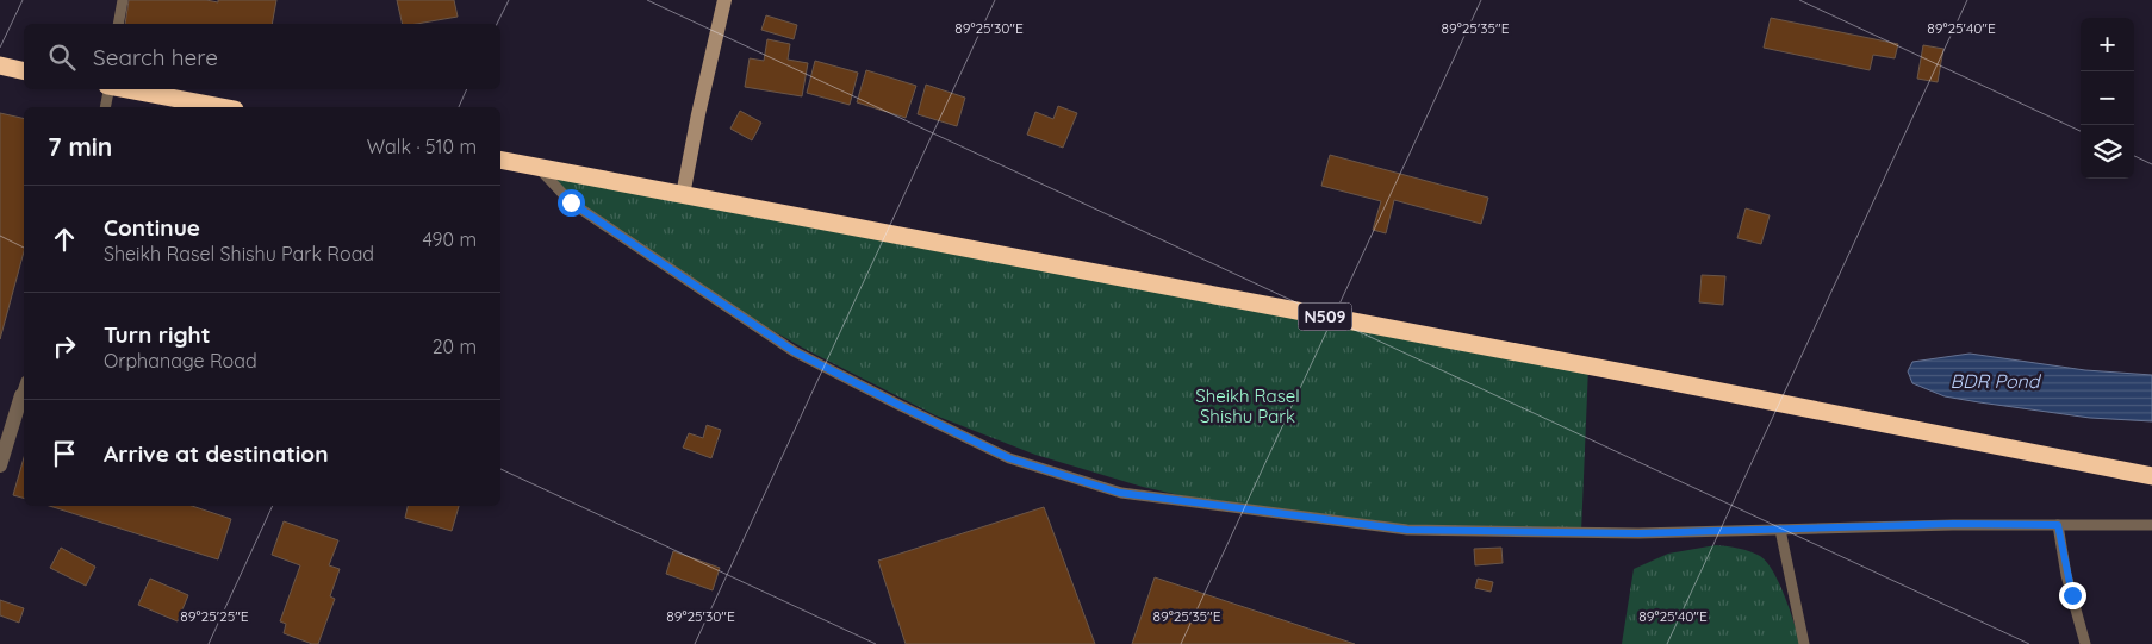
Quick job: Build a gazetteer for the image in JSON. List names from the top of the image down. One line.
{"streets":{"highway":["N509"]},"water":["BDR Pond"],"parks":["Sheikh Rasel Shishu Park"],"page":{"map_buttons":["+","−"],"search":"Search here","heading":["7 min","Walk · 510 m"],"list":[["Continue","Sheikh Rasel Shishu Park Road","490 m"],["Turn right","Orphanage Road","20 m"],"Arrive at destination"]},"coordinates":["89°25'30\"E","89°25'35\"E","89°25'40\"E","89°25'25\"E"]}
